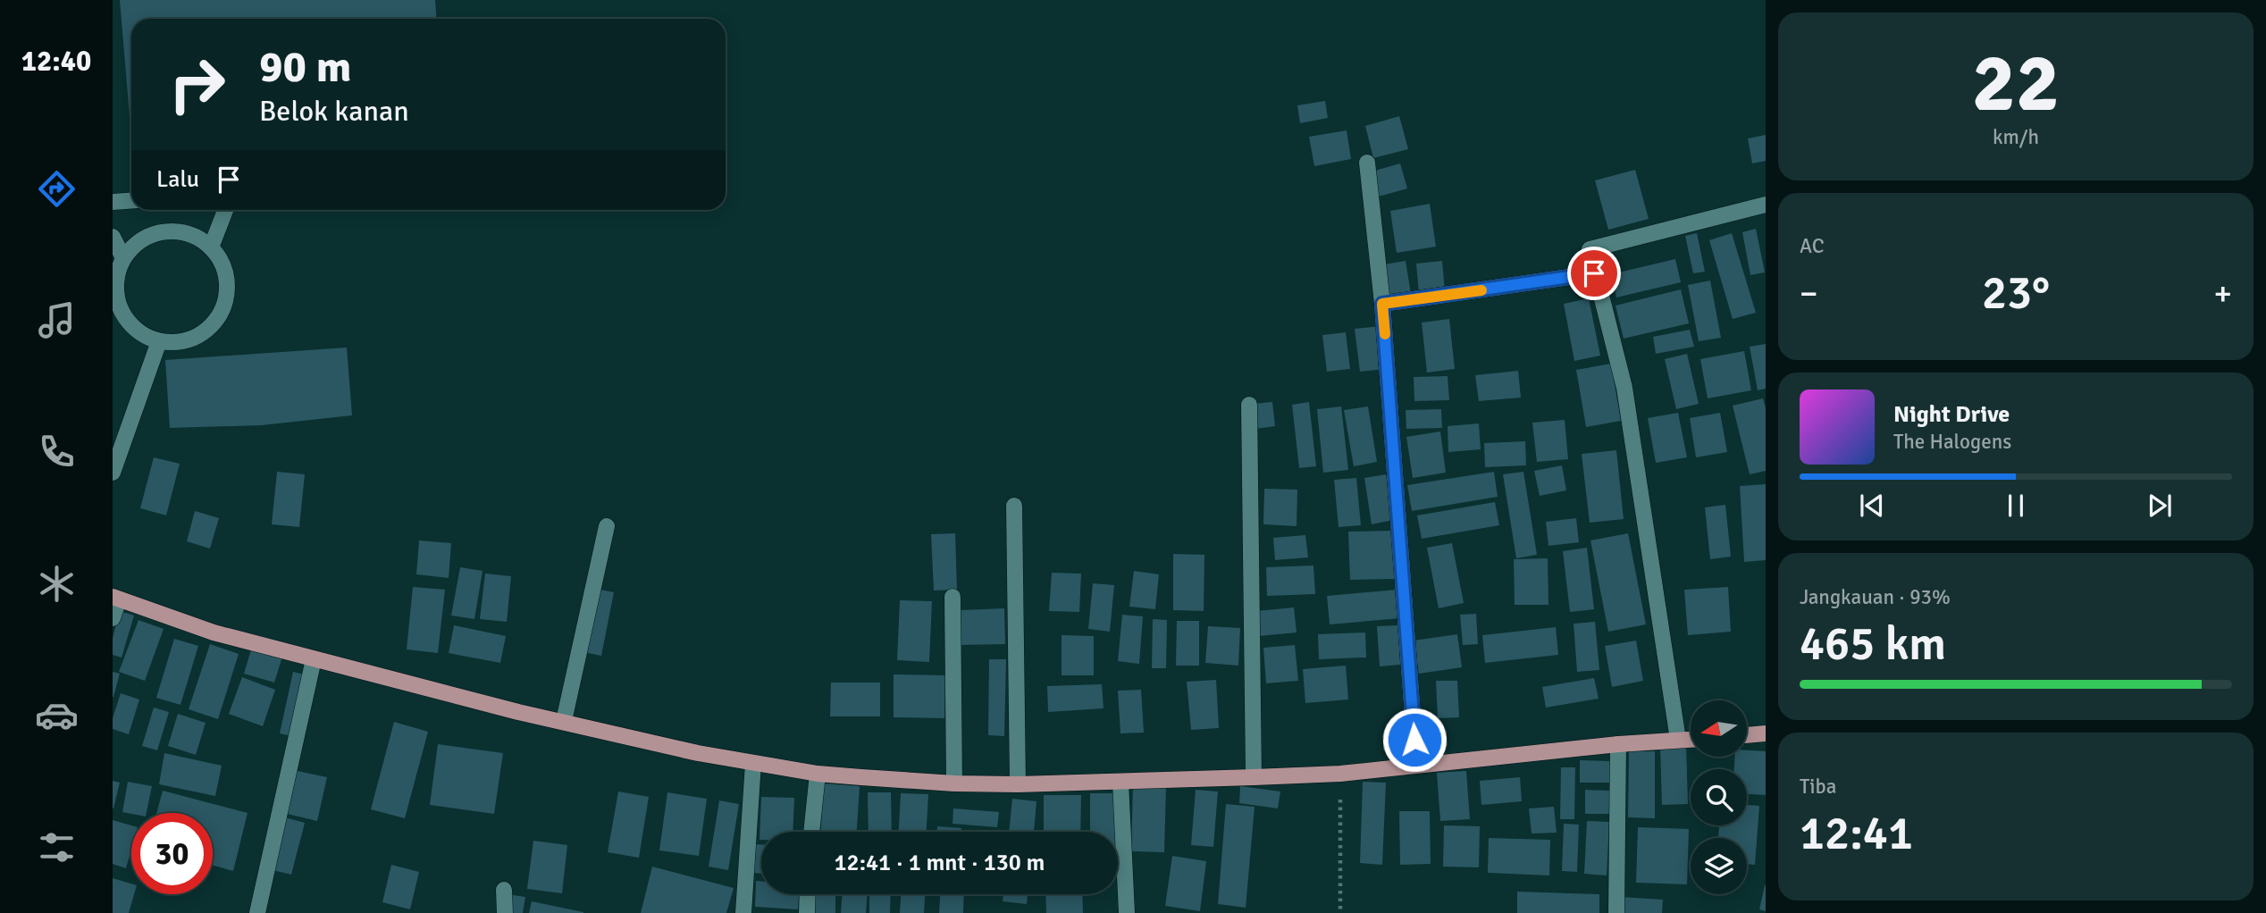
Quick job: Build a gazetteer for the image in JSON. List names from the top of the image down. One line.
{"north":"left","page":{"tabs":"12:40","tile":[["22","km/h"],"AC",["Jangkauan · 93%","465 km"],["Tiba","12:41"]],"turn":["90 m","Belok kanan"],"then":"Lalu","heat":["−","23°","+"],"song":["Night Drive","The Halogens"],"limit":"30","trip":"12:41 · 1 mnt · 130 m"}}
